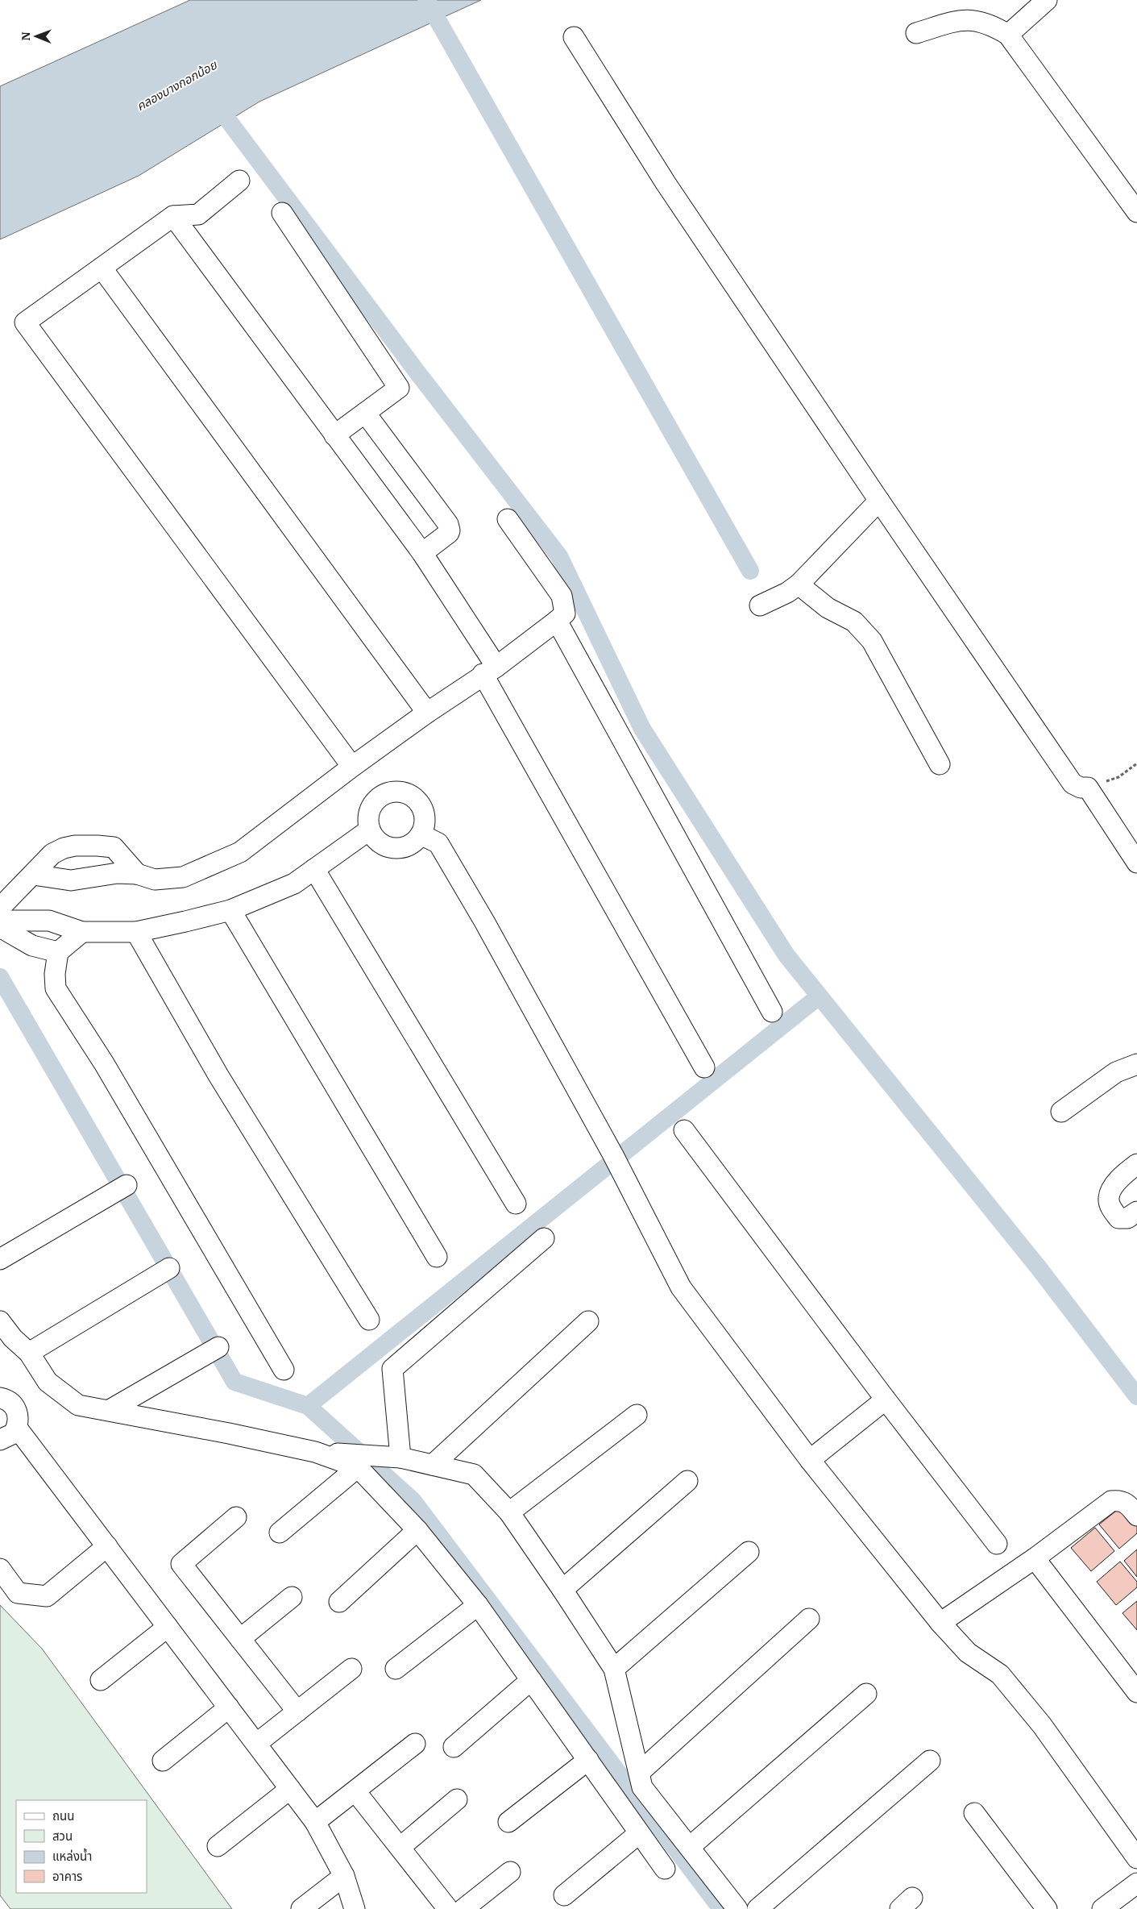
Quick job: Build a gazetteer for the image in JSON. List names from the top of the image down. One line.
{"water":["คลองบางกอกน้อย"],"legend":["ถนน","สวน","แหล่งน้ำ","อาคาร"],"north":"left"}
